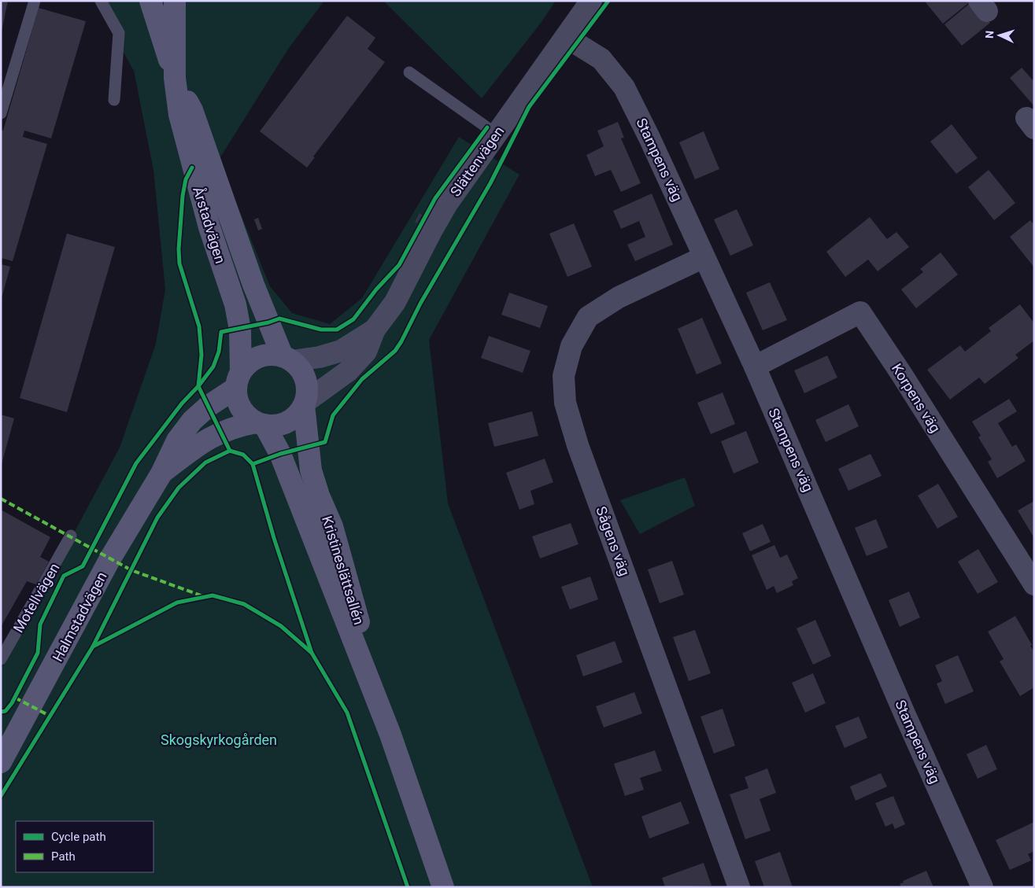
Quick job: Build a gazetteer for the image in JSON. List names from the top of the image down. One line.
{"streets":{"main road":["Årstadvägen","Kristineslättsallén","Halmstadvägen"],"street":["Stampens väg","Slättenvägen","Korpens väg","Sågens väg"],"lane":["Motellvägen"]},"crossings":[["Stampens väg","Slättenvägen"],["Stampens väg","Korpens väg"],["Stampens väg","Sågens väg"],["Slättenvägen","Årstadvägen"],["Slättenvägen","Kristineslättsallén"],["Slättenvägen","Halmstadvägen"],["Årstadvägen","Kristineslättsallén"],["Årstadvägen","Halmstadvägen"],["Kristineslättsallén","Halmstadvägen"]],"parks":["Skogskyrkogården"],"legend":["Cycle path","Path"],"north":"left"}
